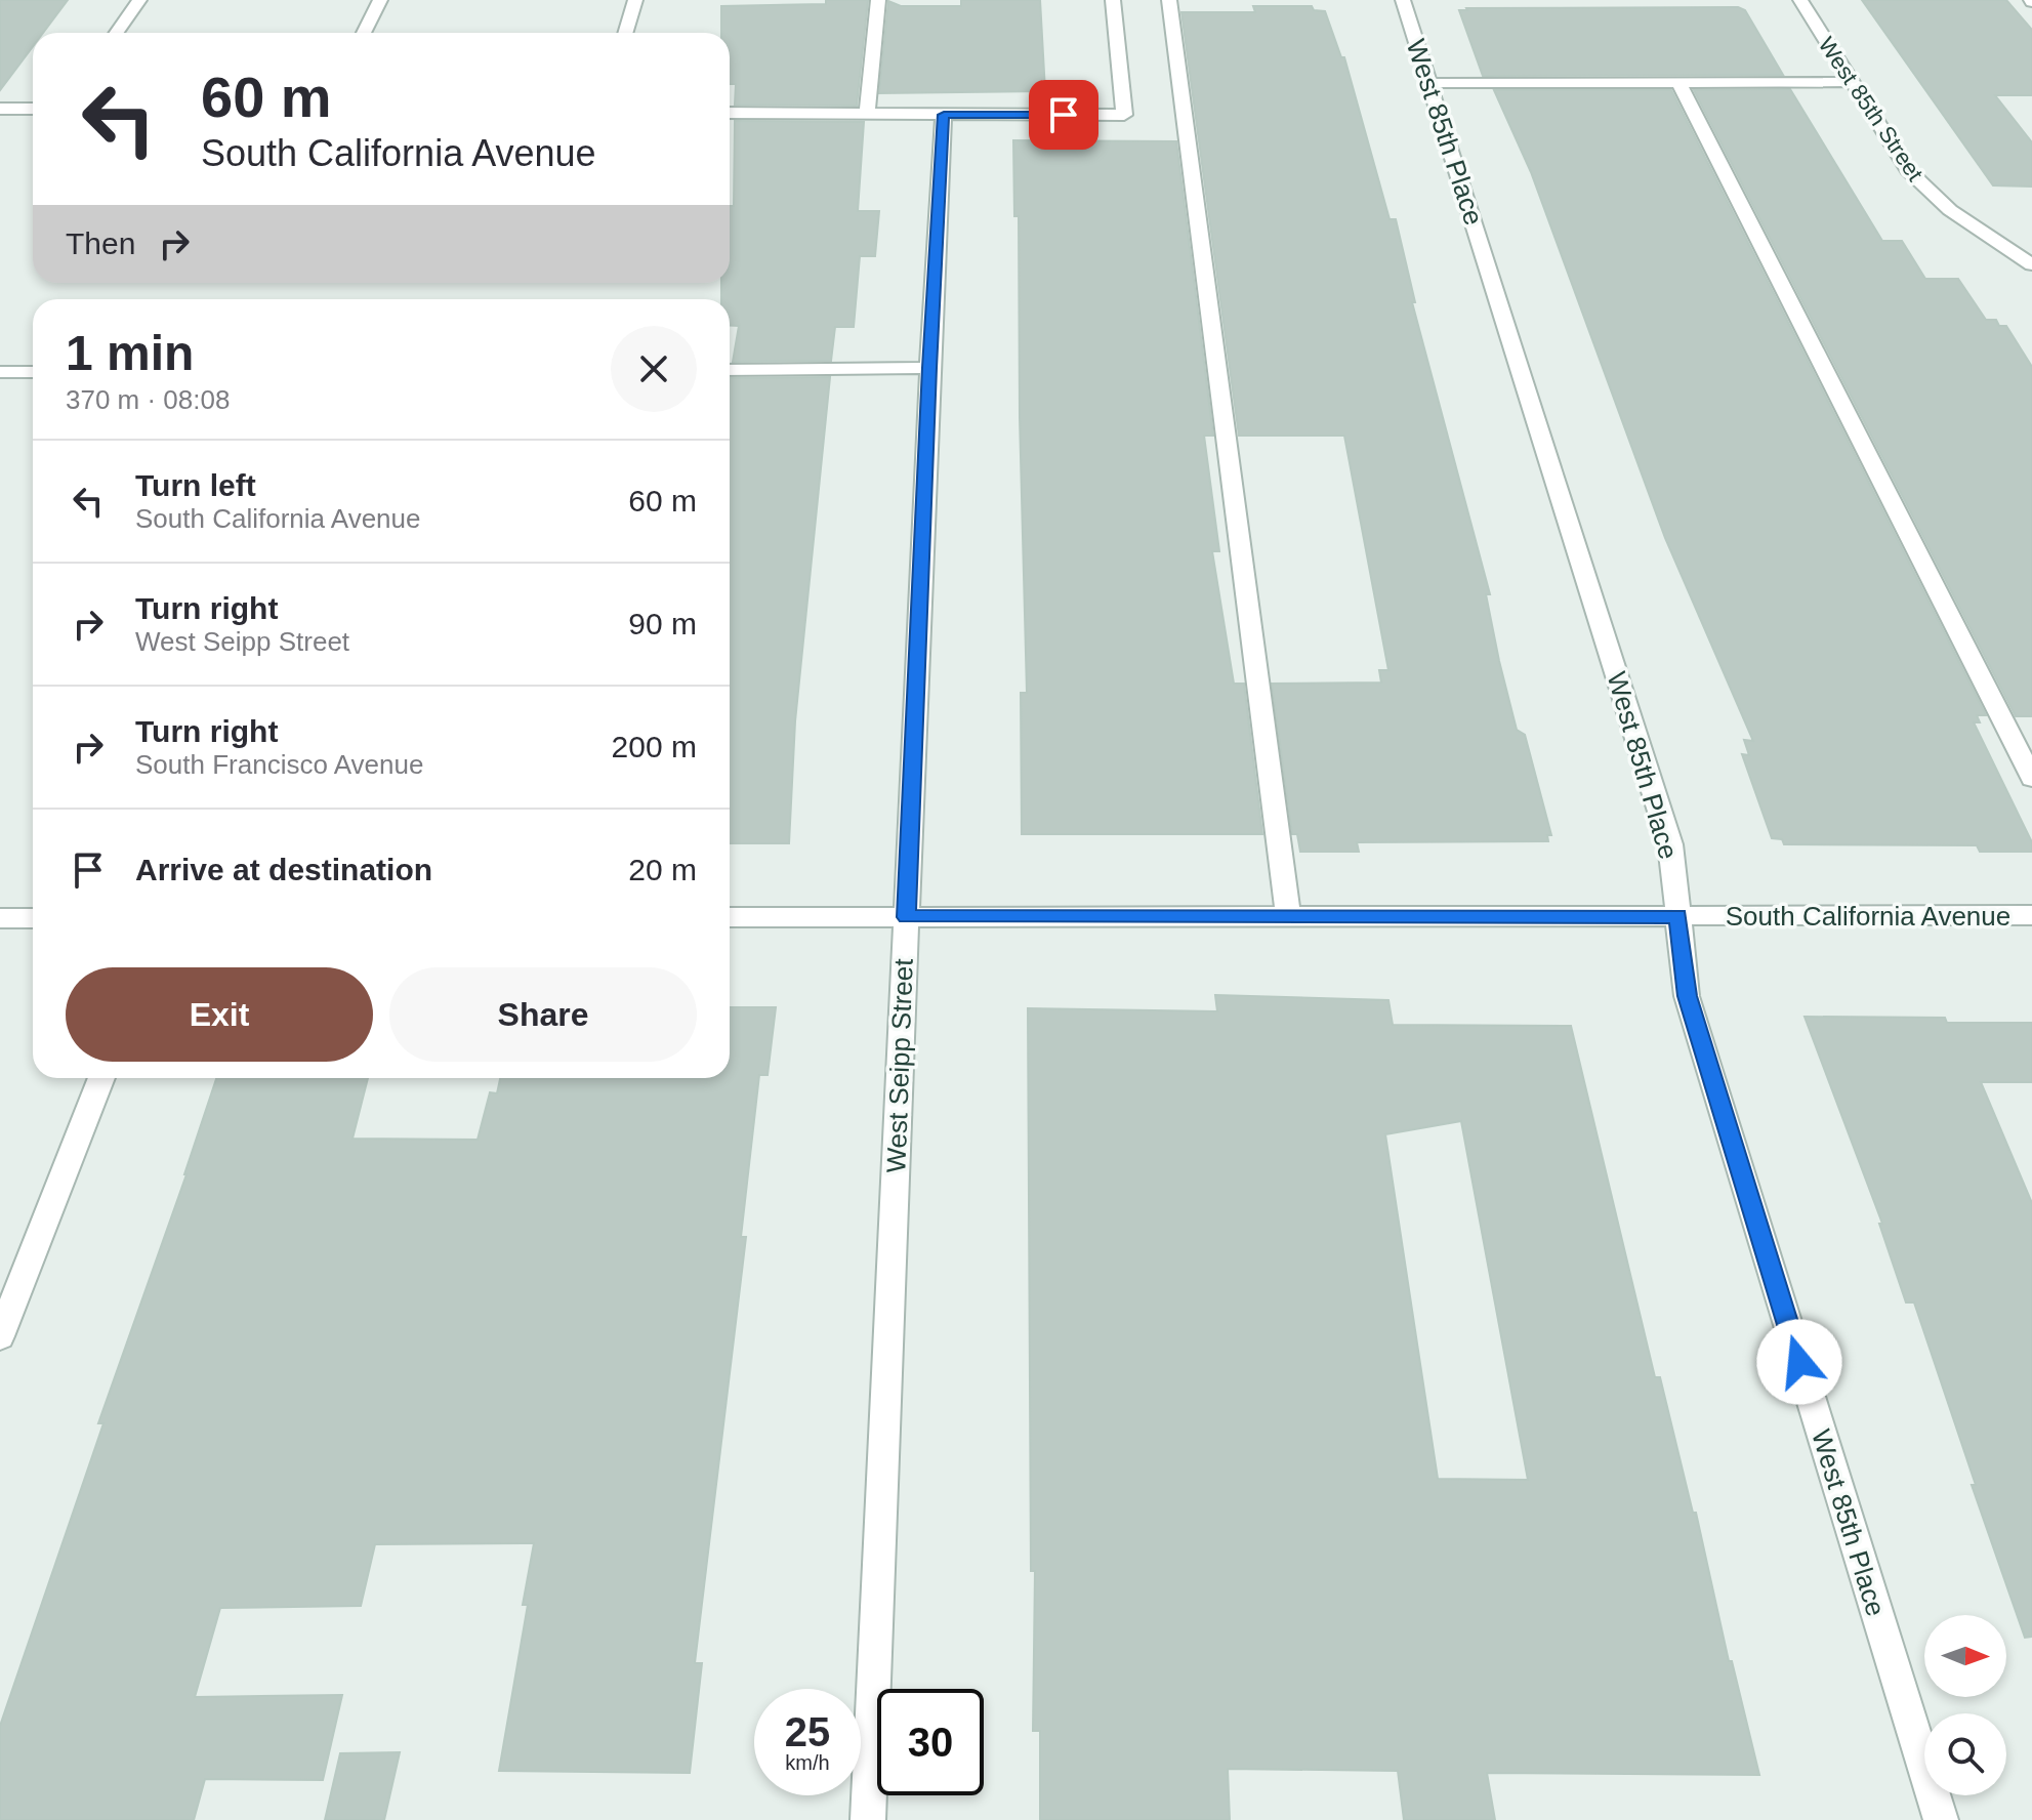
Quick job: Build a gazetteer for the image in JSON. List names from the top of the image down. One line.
{"streets":{"street":["West 85th Street","West 85th Place","South California Avenue","West Seipp Street"]},"crossings":[["West 85th Place","South California Avenue"],["South California Avenue","West Seipp Street"]],"north":"right","page":{"turn":["60 m","South California Avenue"],"then":"Then","heading":["1 min","370 m · 08:08"],"list":[{"name":"Turn left","note":"South California Avenue","value":"60 m"},{"name":"Turn right","note":"West Seipp Street","value":"90 m"},{"name":"Turn right","note":"South Francisco Avenue","value":"200 m"},{"name":"Arrive at destination","value":"20 m"}],"buttons":["Exit","Share"],"speed":"25 km/h","limit":"30"}}
